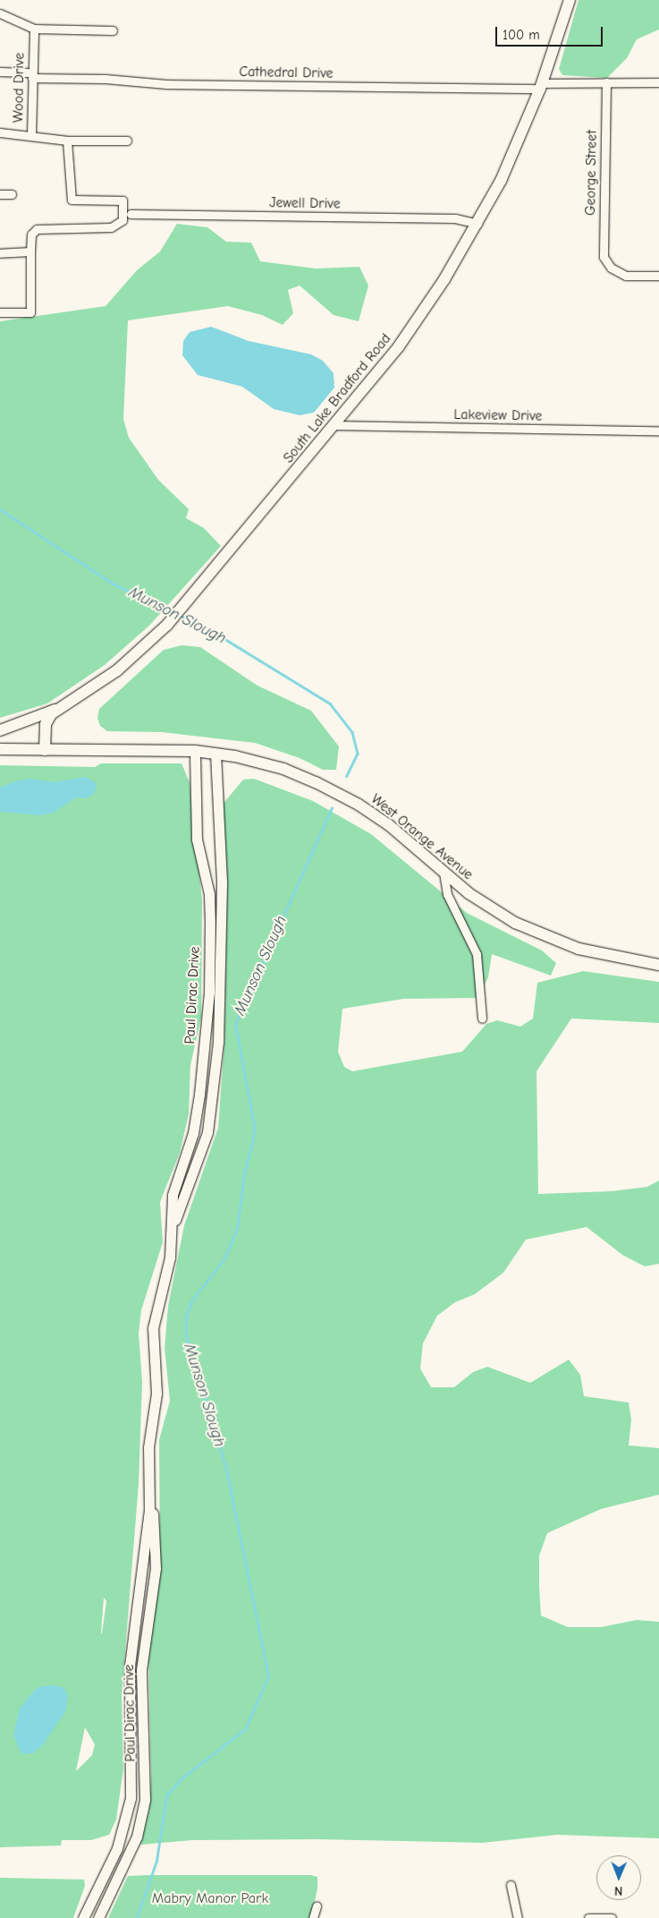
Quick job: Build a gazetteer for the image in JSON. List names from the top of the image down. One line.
{"streets":{"main road":["South Lake Bradford Road","West Orange Avenue"],"street":["Cathedral Drive","Wood Drive","George Street","Jewell Drive","Lakeview Drive","Paul Dirac Drive"]},"crossings":[["Cathedral Drive","Wood Drive"],["Cathedral Drive","George Street"],["Cathedral Drive","South Lake Bradford Road"],["Jewell Drive","South Lake Bradford Road"],["South Lake Bradford Road","Lakeview Drive"],["South Lake Bradford Road","West Orange Avenue"],["West Orange Avenue","Paul Dirac Drive"]],"water":["Munson Slough"],"parks":["Mabry Manor Park"],"scale_bar":"100 m","north":"bottom"}
